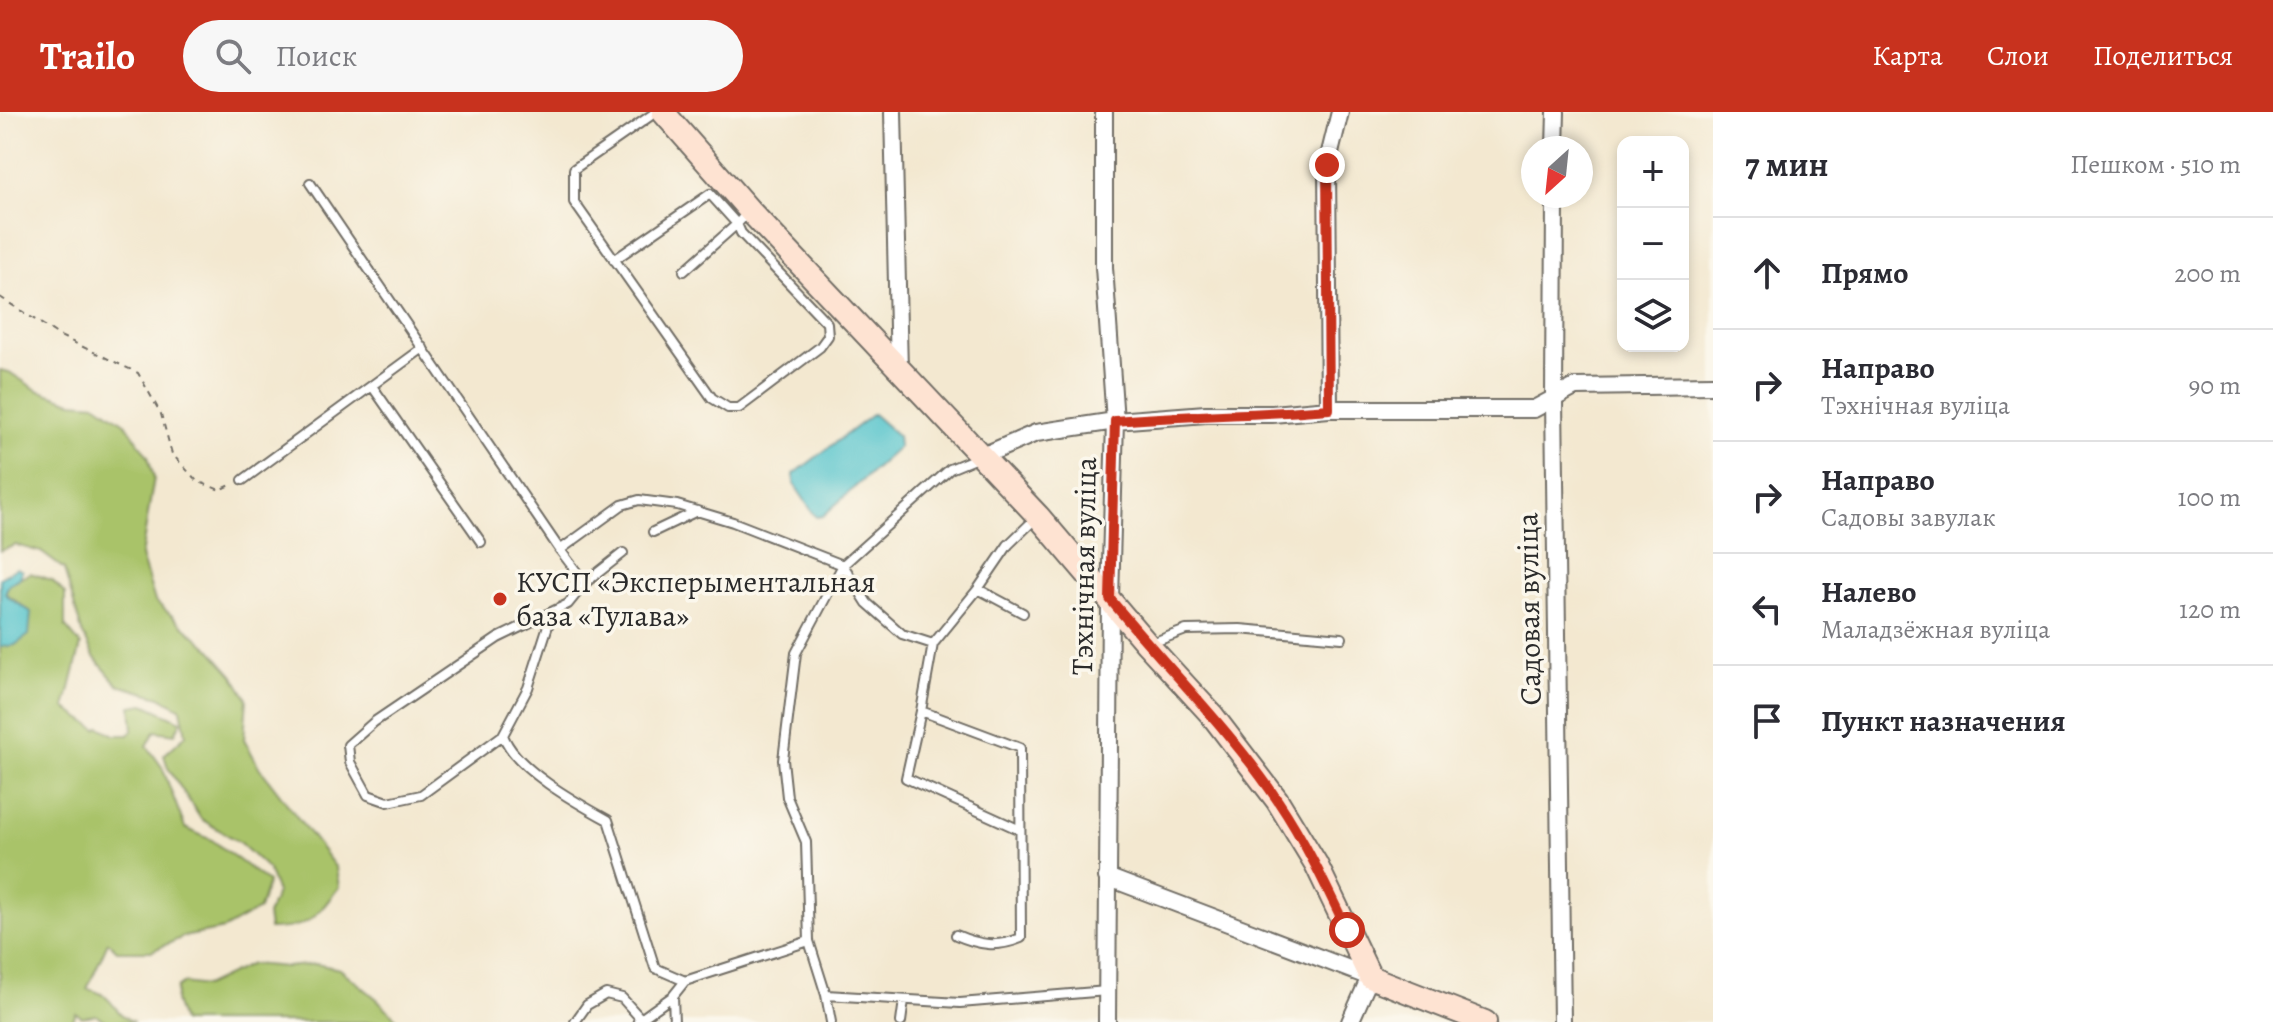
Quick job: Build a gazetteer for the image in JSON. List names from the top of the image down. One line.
{"streets":{"street":["Тэхнічная вуліца","Садовая вуліца"]},"places":["КУСП «Эксперыментальная база «Тулава»"],"north":"bottom left","page":{"header":"Trailo","search":"Поиск","nav":["Карта","Слои","Поделиться"],"heading":["7 мин","Пешком · 510 m"],"map_buttons":["+","−"],"list":[["Прямо","200 m"],["Направо","Тэхнічная вуліца","90 m"],["Направо","Садовы завулак","100 m"],["Налево","Маладзёжная вуліца","120 m"],"Пункт назначения"]}}
